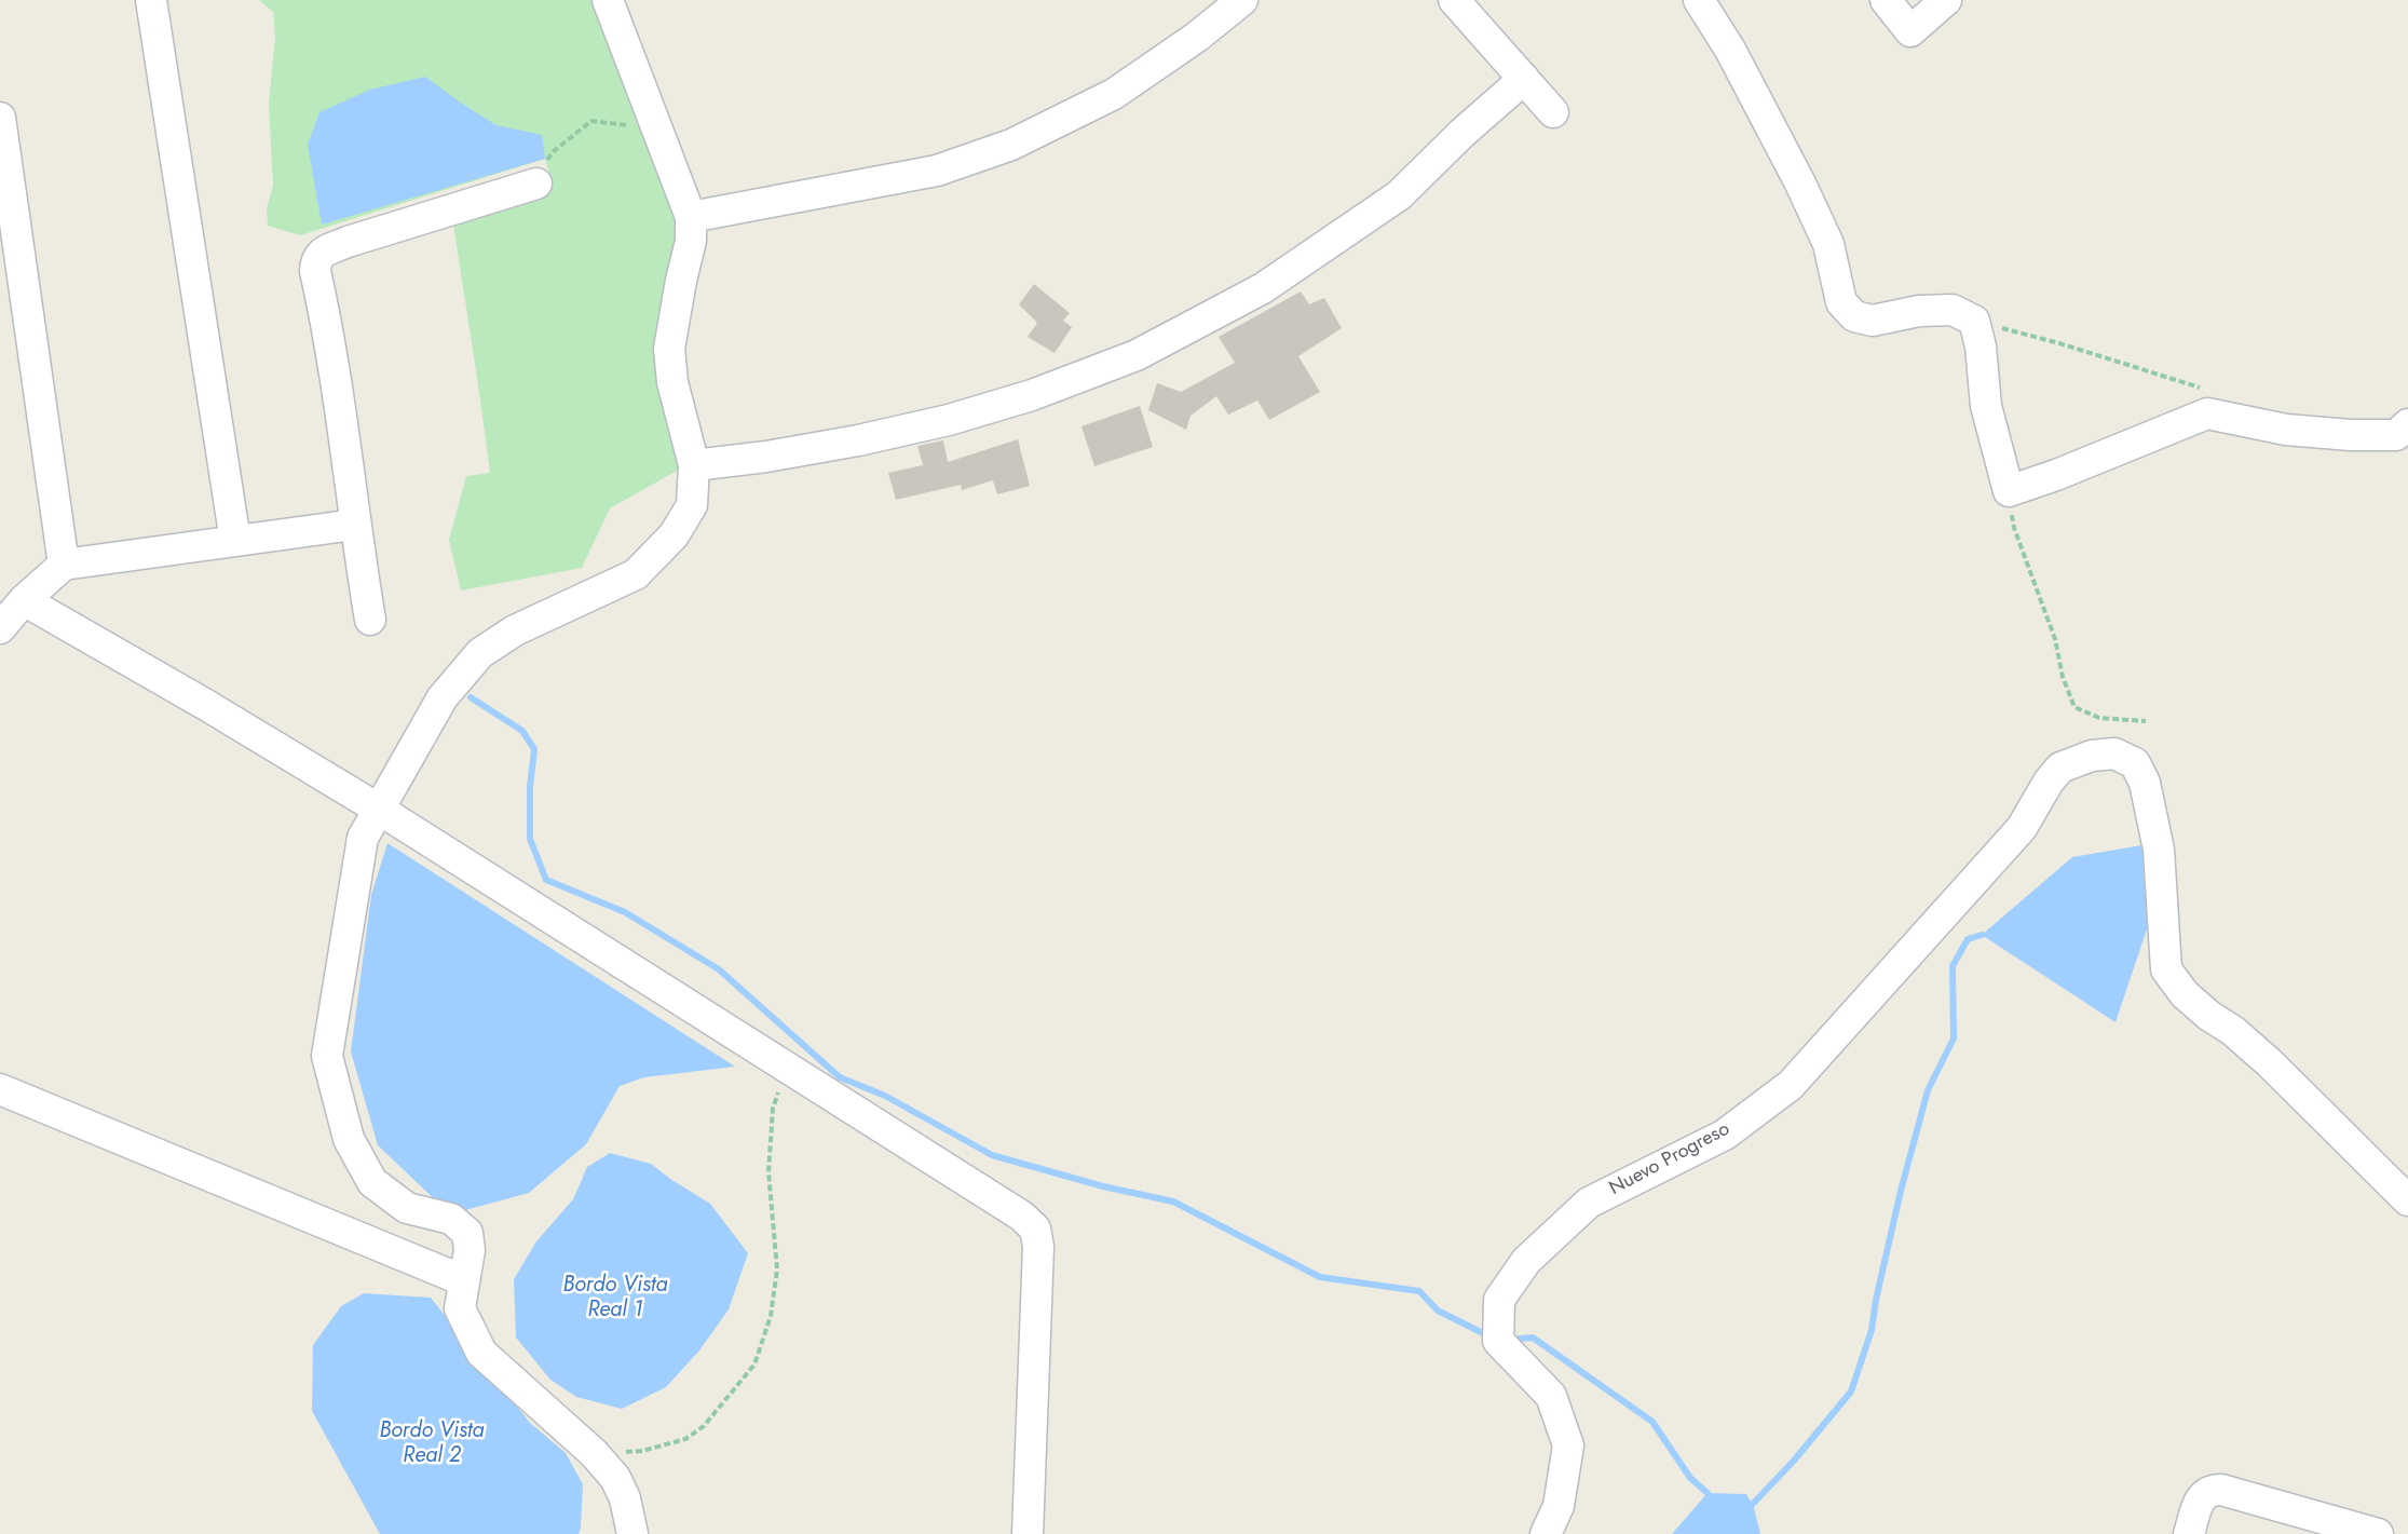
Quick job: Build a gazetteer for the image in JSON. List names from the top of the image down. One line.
{"streets":{"street":["Nuevo Progreso"]},"water":["Bordo Vista Real 1","Bordo Vista Real 2"]}
